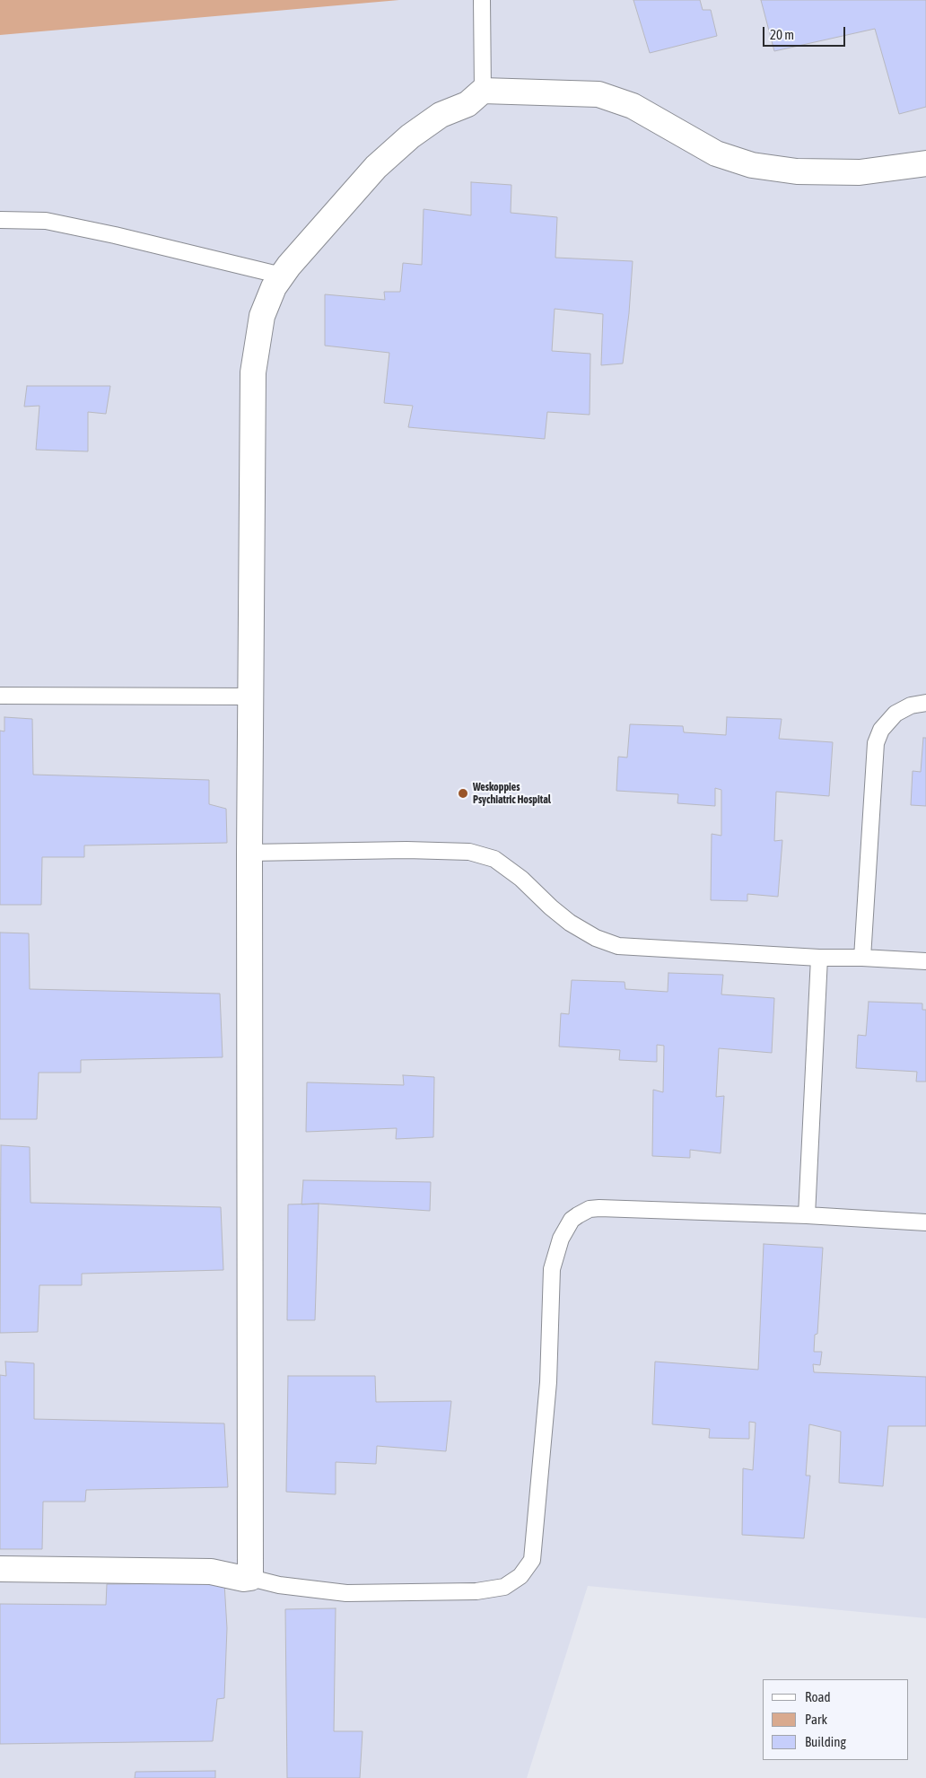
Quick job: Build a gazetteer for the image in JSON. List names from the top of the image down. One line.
{"places":["Weskoppies Psychiatric Hospital"],"legend":["Road","Park","Building"],"scale_bar":"20 m"}
